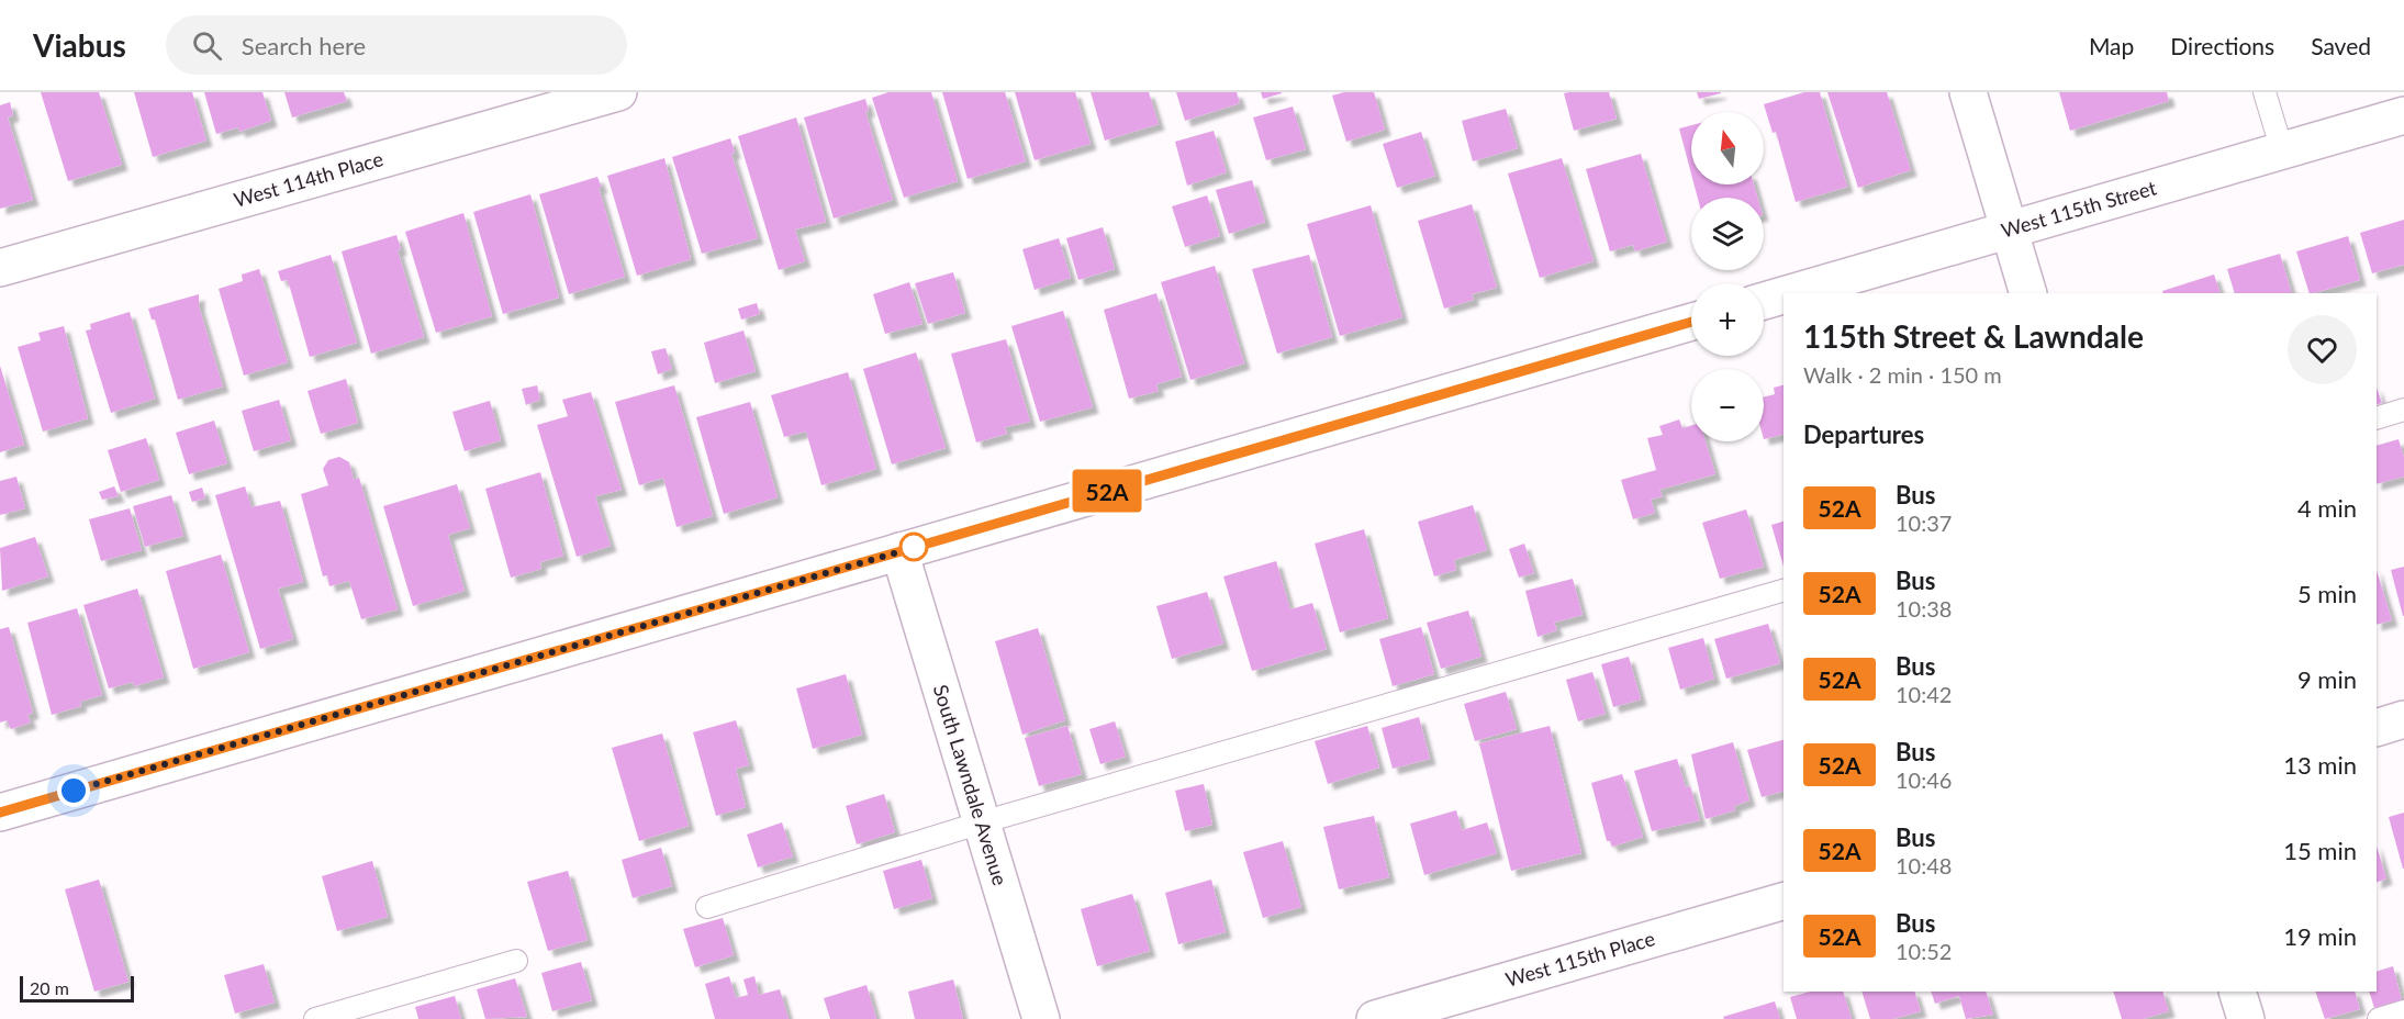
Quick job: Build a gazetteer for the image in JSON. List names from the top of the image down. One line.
{"streets":{"street":["West 114th Place","West 115th Street","South Lawndale Avenue","West 115th Place"]},"lines":["bus line 52A"],"scale_bar":"20 m","north":"top","page":{"header":"Viabus","search":"Search here","nav":["Map","Directions","Saved"],"on_map":"52A","map_buttons":["+","−"],"heading":[["115th Street & Lawndale","Walk · 2 min · 150 m"],"Departures"],"list":[{"mark":"52A","name":"Bus","note":"10:37","value":"4 min"},{"mark":"52A","name":"Bus","note":"10:38","value":"5 min"},{"mark":"52A","name":"Bus","note":"10:42","value":"9 min"},{"mark":"52A","name":"Bus","note":"10:46","value":"13 min"},{"mark":"52A","name":"Bus","note":"10:48","value":"15 min"},{"mark":"52A","name":"Bus","note":"10:52","value":"19 min"}],"scale":"20 m"}}
